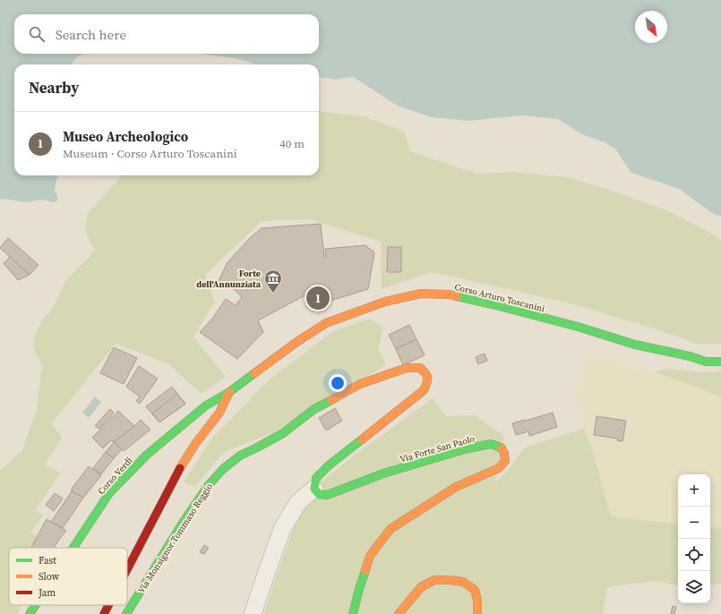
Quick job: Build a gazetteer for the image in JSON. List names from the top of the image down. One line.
{"streets":{"street":["Corso Arturo Toscanini","Via Forte San Paolo","Corso Verdi","Via Monsignor Tommaso Reggio"]},"crossings":[["Corso Arturo Toscanini","Corso Verdi"],["Via Forte San Paolo","Via Monsignor Tommaso Reggio"]],"places":{"museum":["Forte dell'Annunziata"]},"legend":["Fast","Slow","Jam"],"north":"bottom right","page":{"search":"Search here","heading":"Nearby","list":[{"mark":"1","name":"Museo Archeologico","note":"Museum · Corso Arturo Toscanini","value":"40 m"}],"pins":"1","map_buttons":["+","−"]}}
